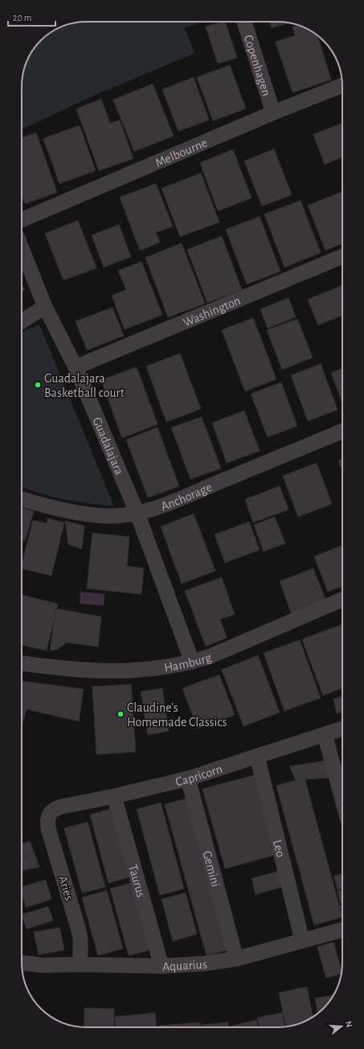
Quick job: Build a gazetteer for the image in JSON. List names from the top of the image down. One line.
{"streets":{"street":["Copenhagen","Melbourne","Washington","Guadalajara","Anchorage","Hamburg","Capricorn","Leo","Gemini","Taurus","Aries","Aquarius"]},"crossings":[["Copenhagen","Melbourne"],["Washington","Guadalajara"],["Guadalajara","Anchorage"],["Guadalajara","Hamburg"],["Capricorn","Leo"],["Capricorn","Gemini"],["Capricorn","Taurus"],["Capricorn","Aries"],["Leo","Aquarius"],["Gemini","Aquarius"],["Taurus","Aquarius"],["Aries","Aquarius"]],"places":["Guadalajara Basketball court","Claudine's Homemade Classics"],"scale_bar":"20 m","north":"right"}
